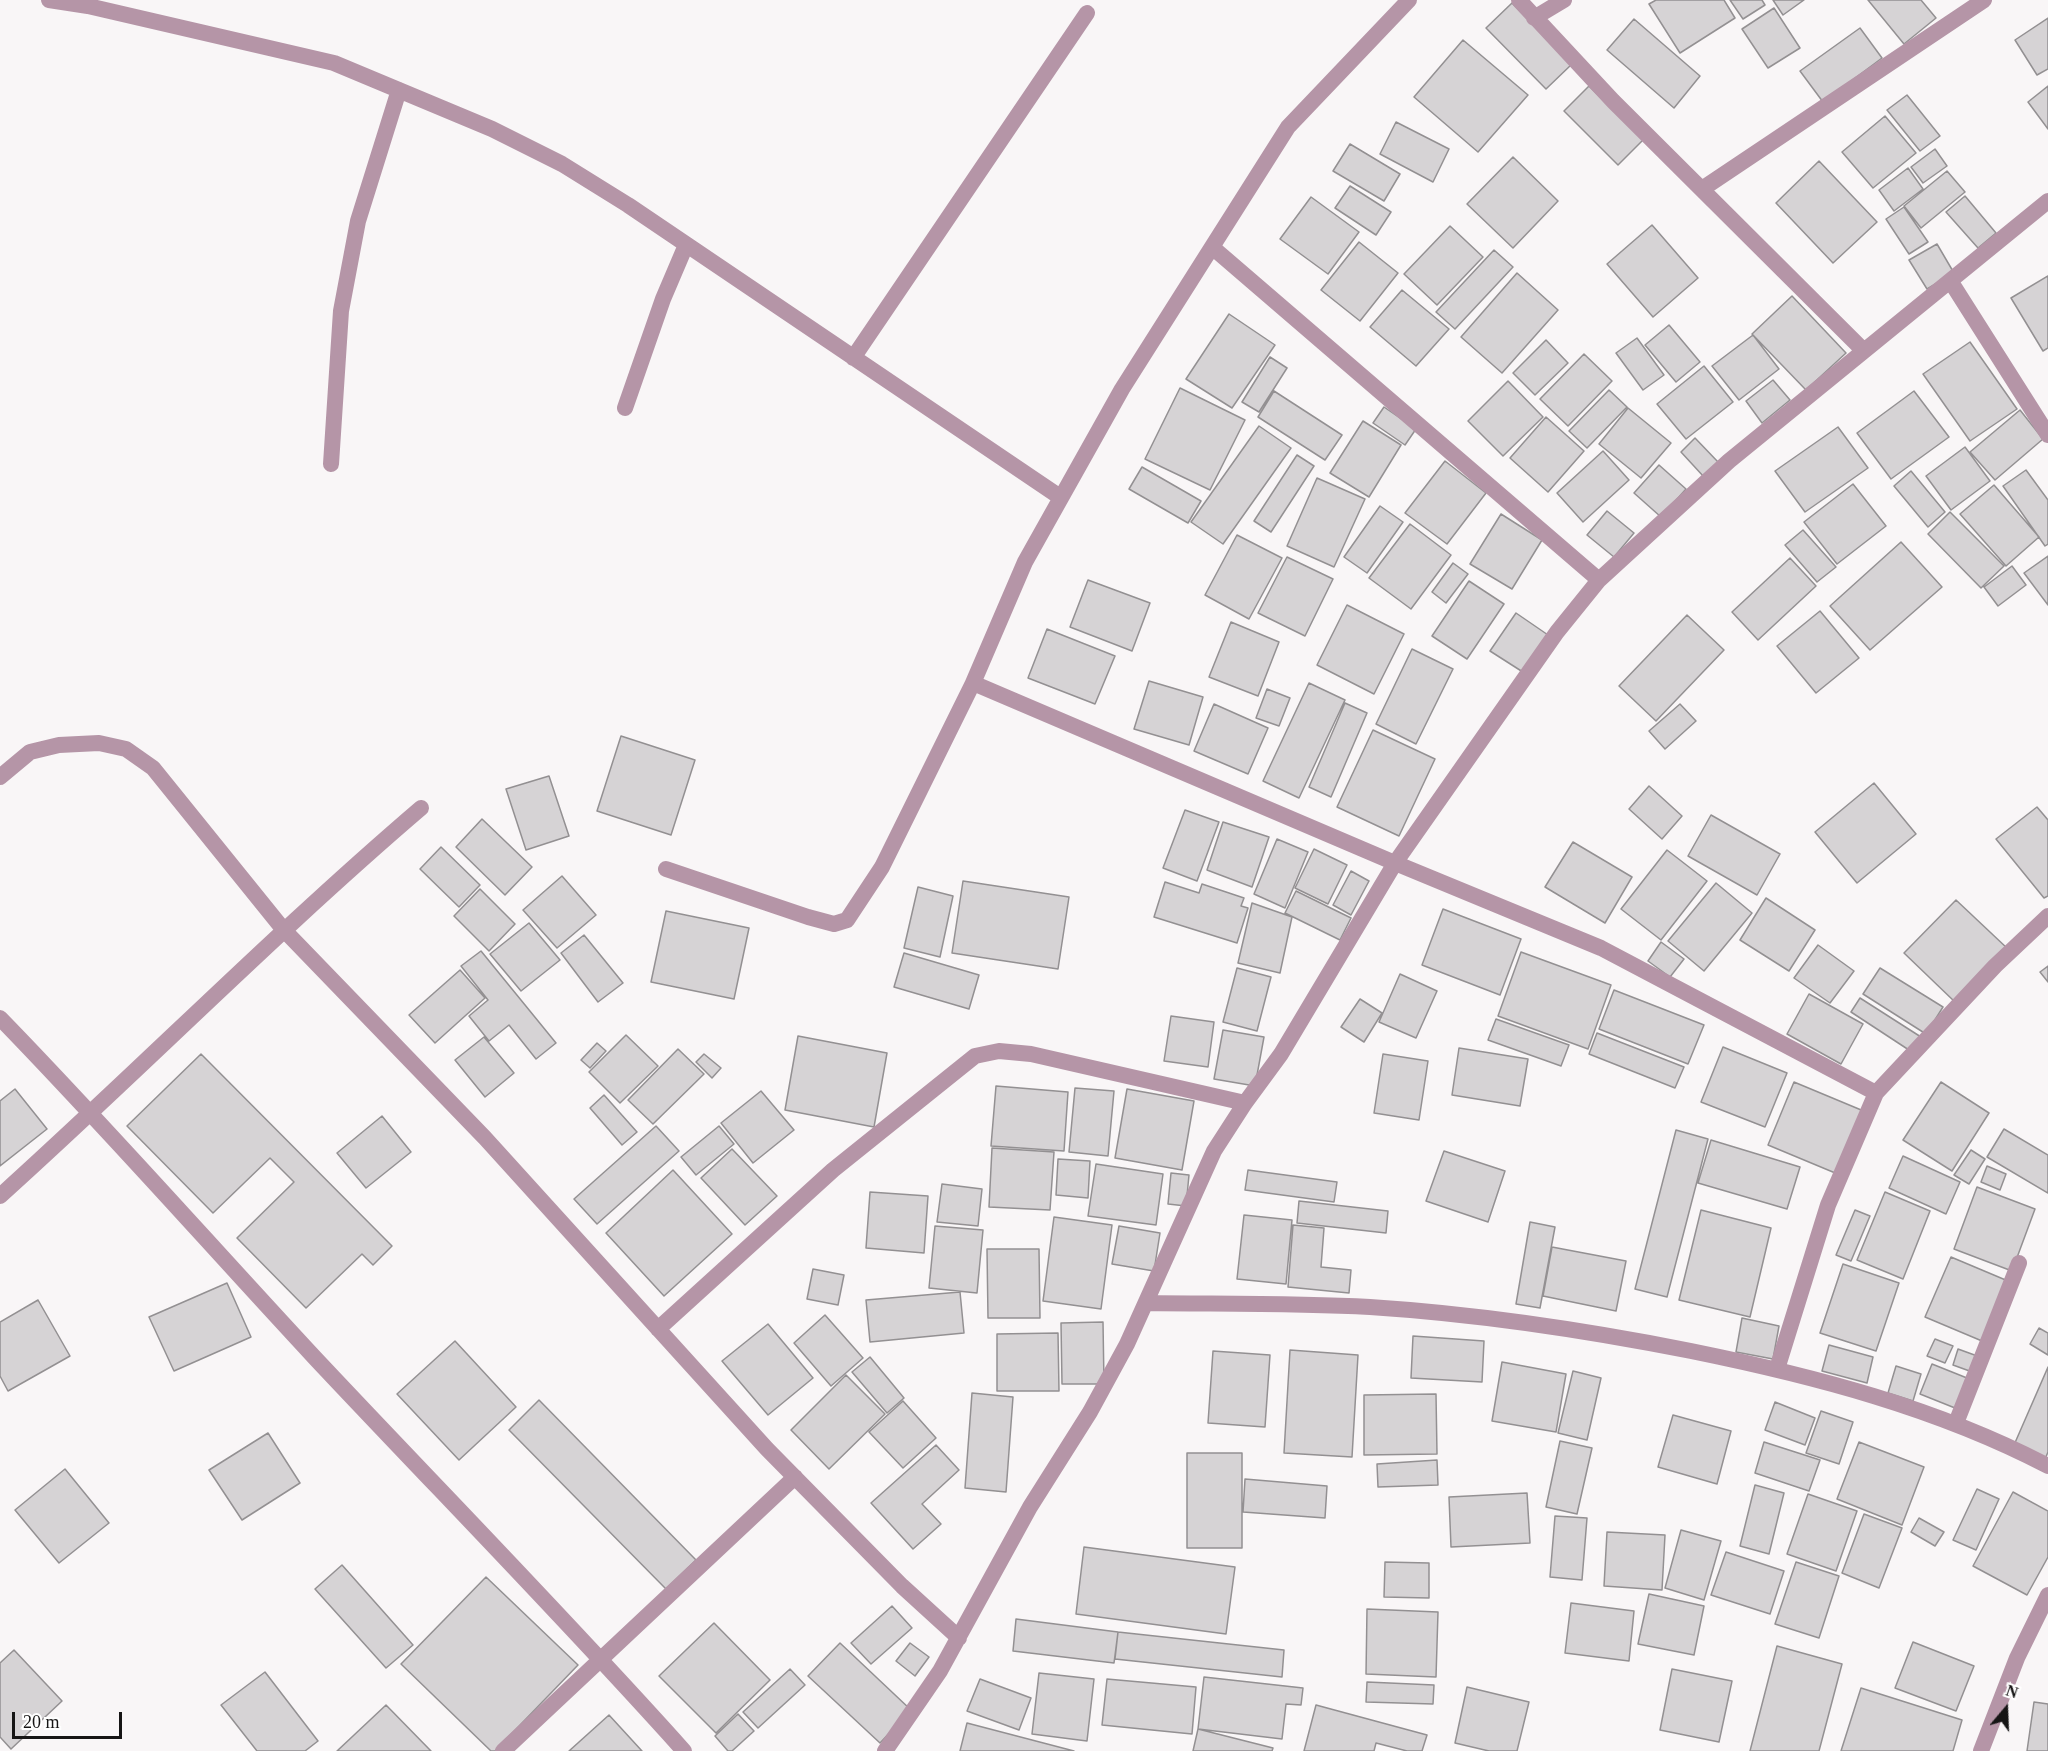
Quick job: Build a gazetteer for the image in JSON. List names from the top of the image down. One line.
{"scale_bar":"20 m","north":"top"}
